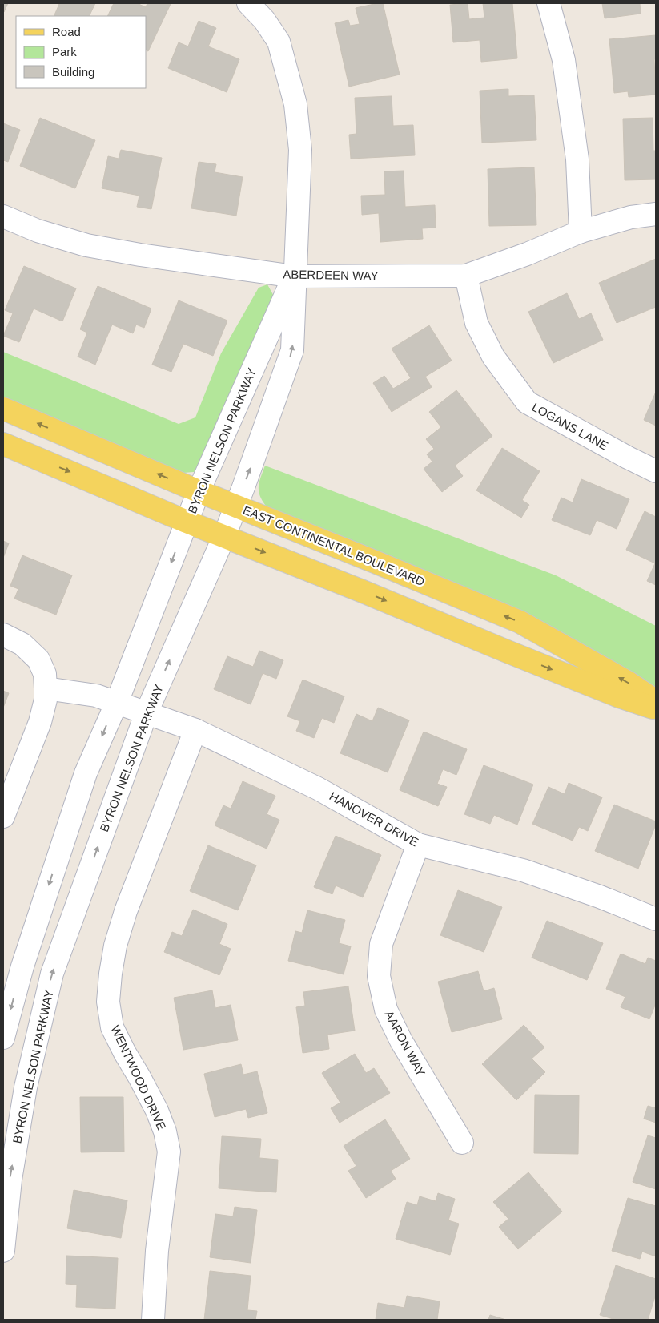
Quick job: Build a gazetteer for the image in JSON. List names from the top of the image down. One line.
{"streets":{"main road":["EAST CONTINENTAL BOULEVARD"],"street":["ABERDEEN WAY","LOGANS LANE","BYRON NELSON PARKWAY","HANOVER DRIVE","AARON WAY","WENTWOOD DRIVE"]},"crossings":[["ABERDEEN WAY","LOGANS LANE"],["ABERDEEN WAY","BYRON NELSON PARKWAY"],["BYRON NELSON PARKWAY","EAST CONTINENTAL BOULEVARD"],["BYRON NELSON PARKWAY","HANOVER DRIVE"],["HANOVER DRIVE","AARON WAY"],["HANOVER DRIVE","WENTWOOD DRIVE"]],"legend":["Road","Park","Building"]}
